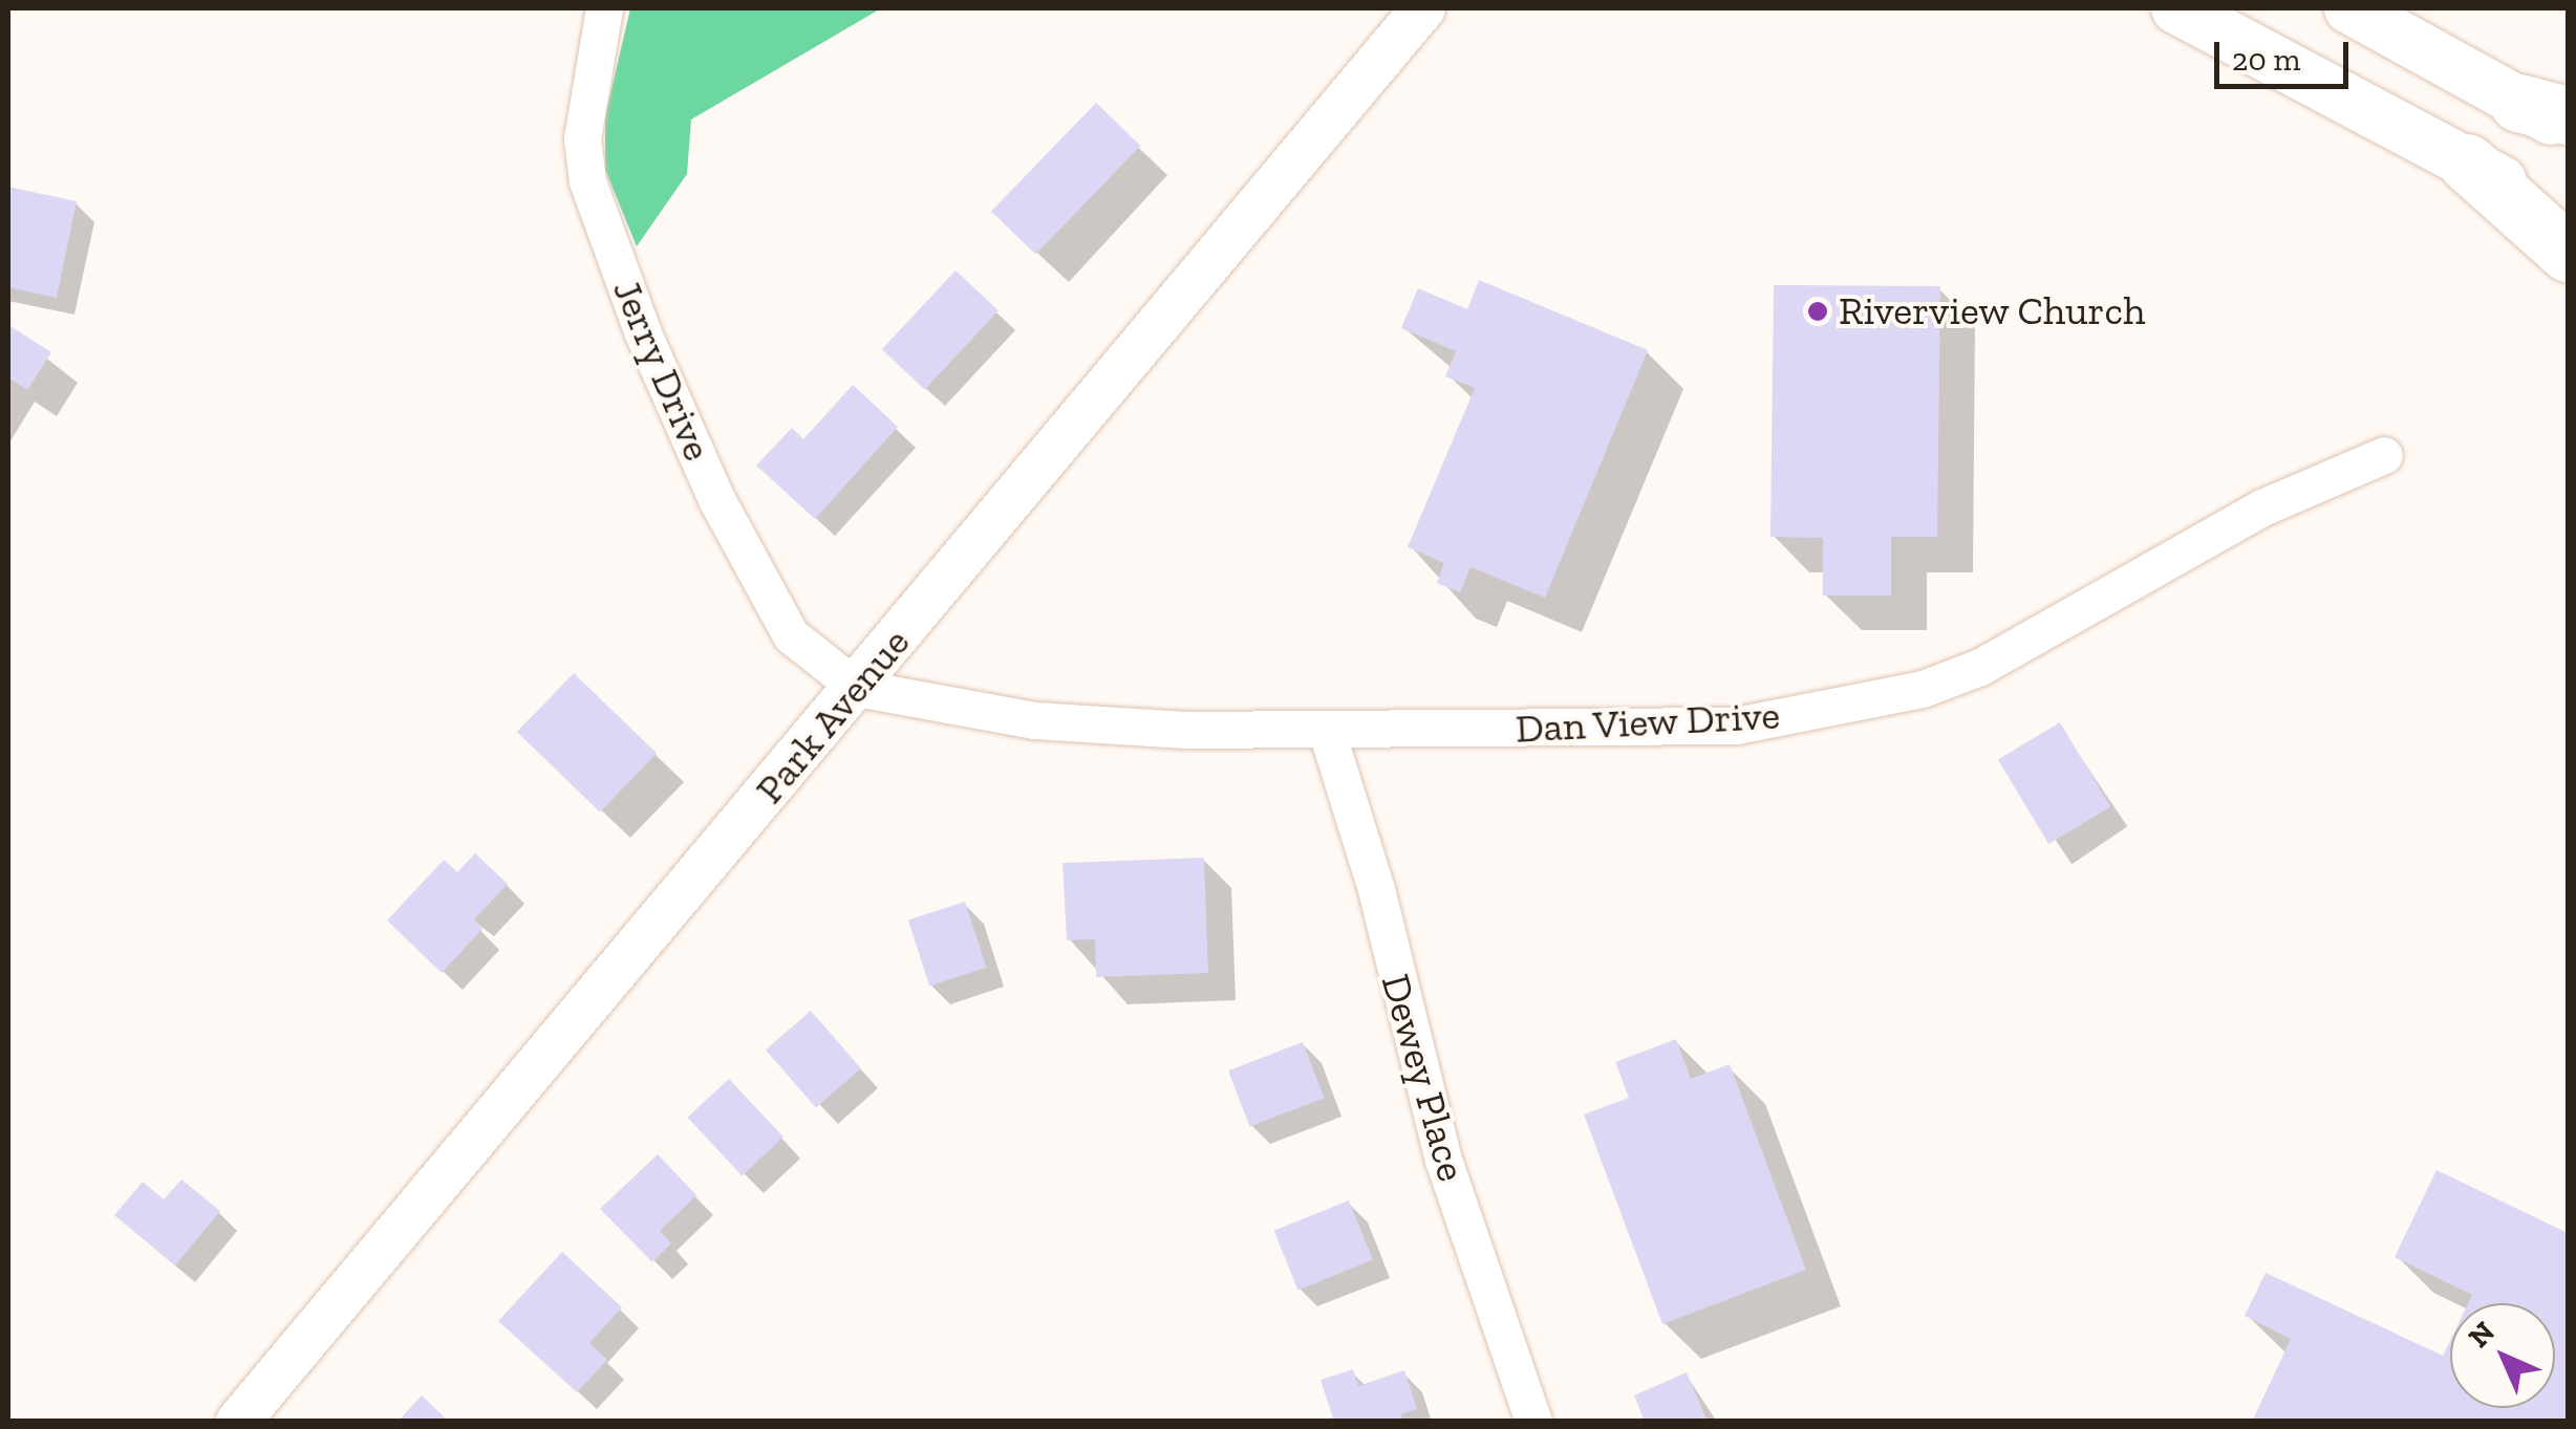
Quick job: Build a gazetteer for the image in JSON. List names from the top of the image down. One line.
{"streets":{"street":["Jerry Drive","Park Avenue","Dan View Drive","Dewey Place"]},"crossings":[["Jerry Drive","Park Avenue"],["Jerry Drive","Dan View Drive"],["Park Avenue","Dan View Drive"],["Dan View Drive","Dewey Place"]],"places":["Riverview Church"],"scale_bar":"20 m","north":"top left"}
